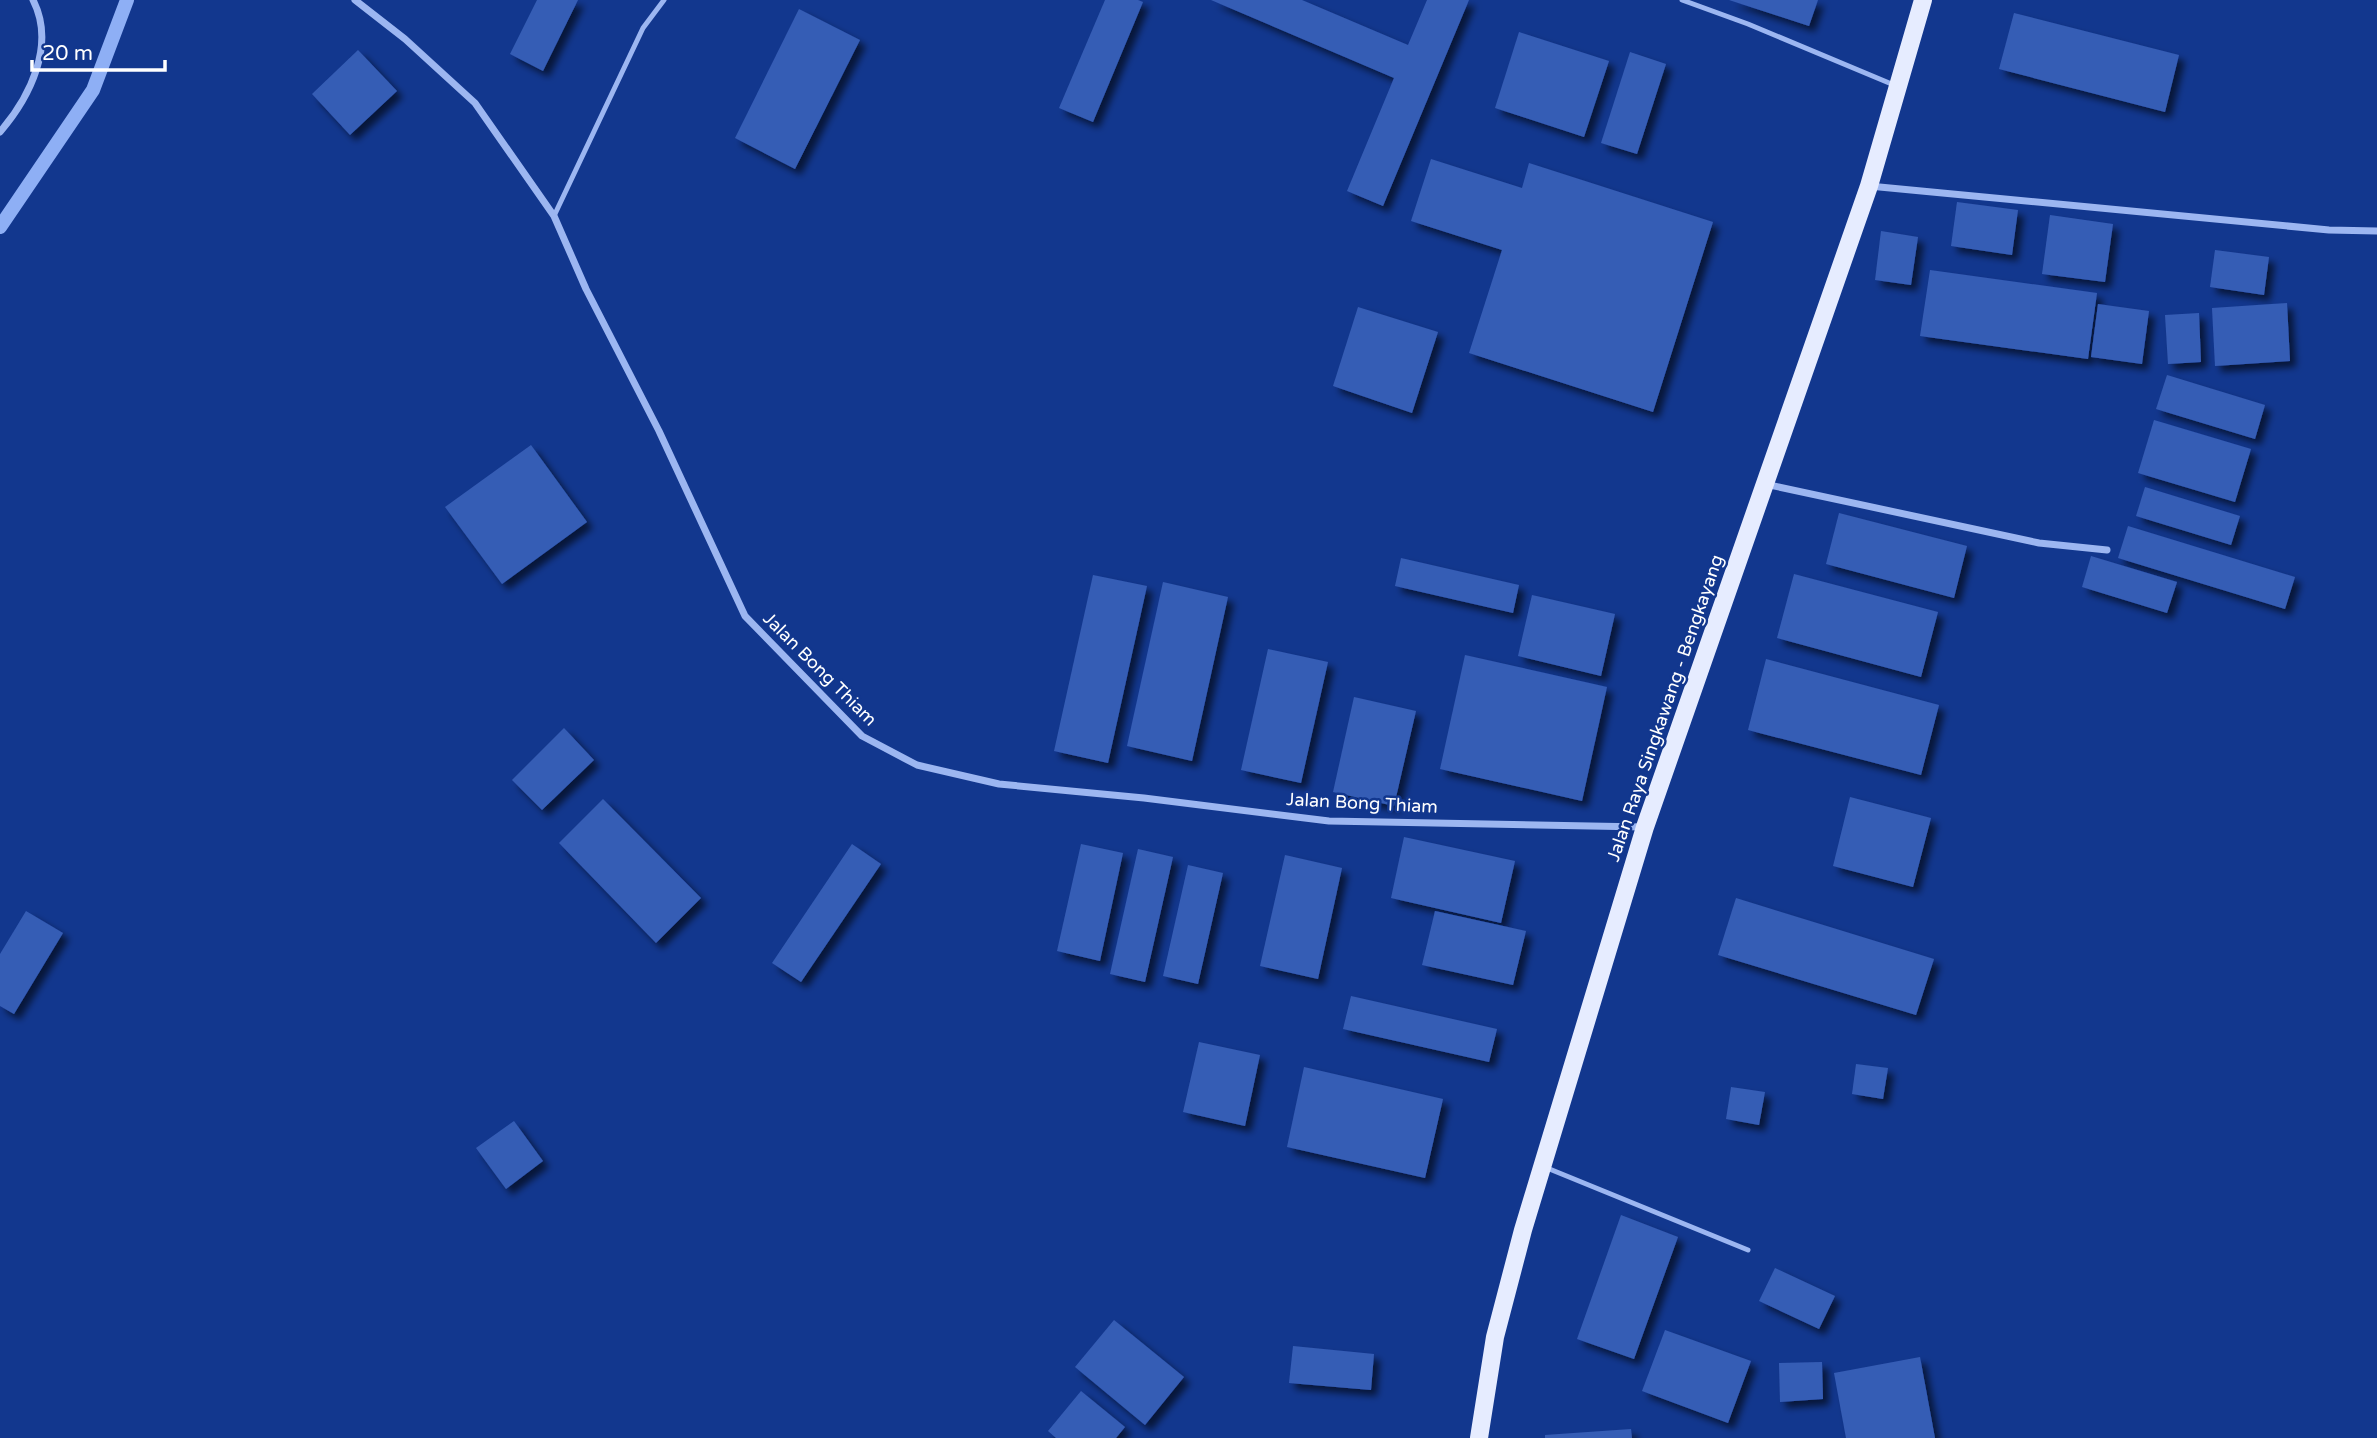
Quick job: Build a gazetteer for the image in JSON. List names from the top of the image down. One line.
{"streets":{"main road":["Jalan Raya Singkawang - Bengkayang"],"street":["Jalan Bong Thiam"]},"crossings":[["Jalan Bong Thiam","Jalan Raya Singkawang - Bengkayang"]],"scale_bar":"20 m"}
